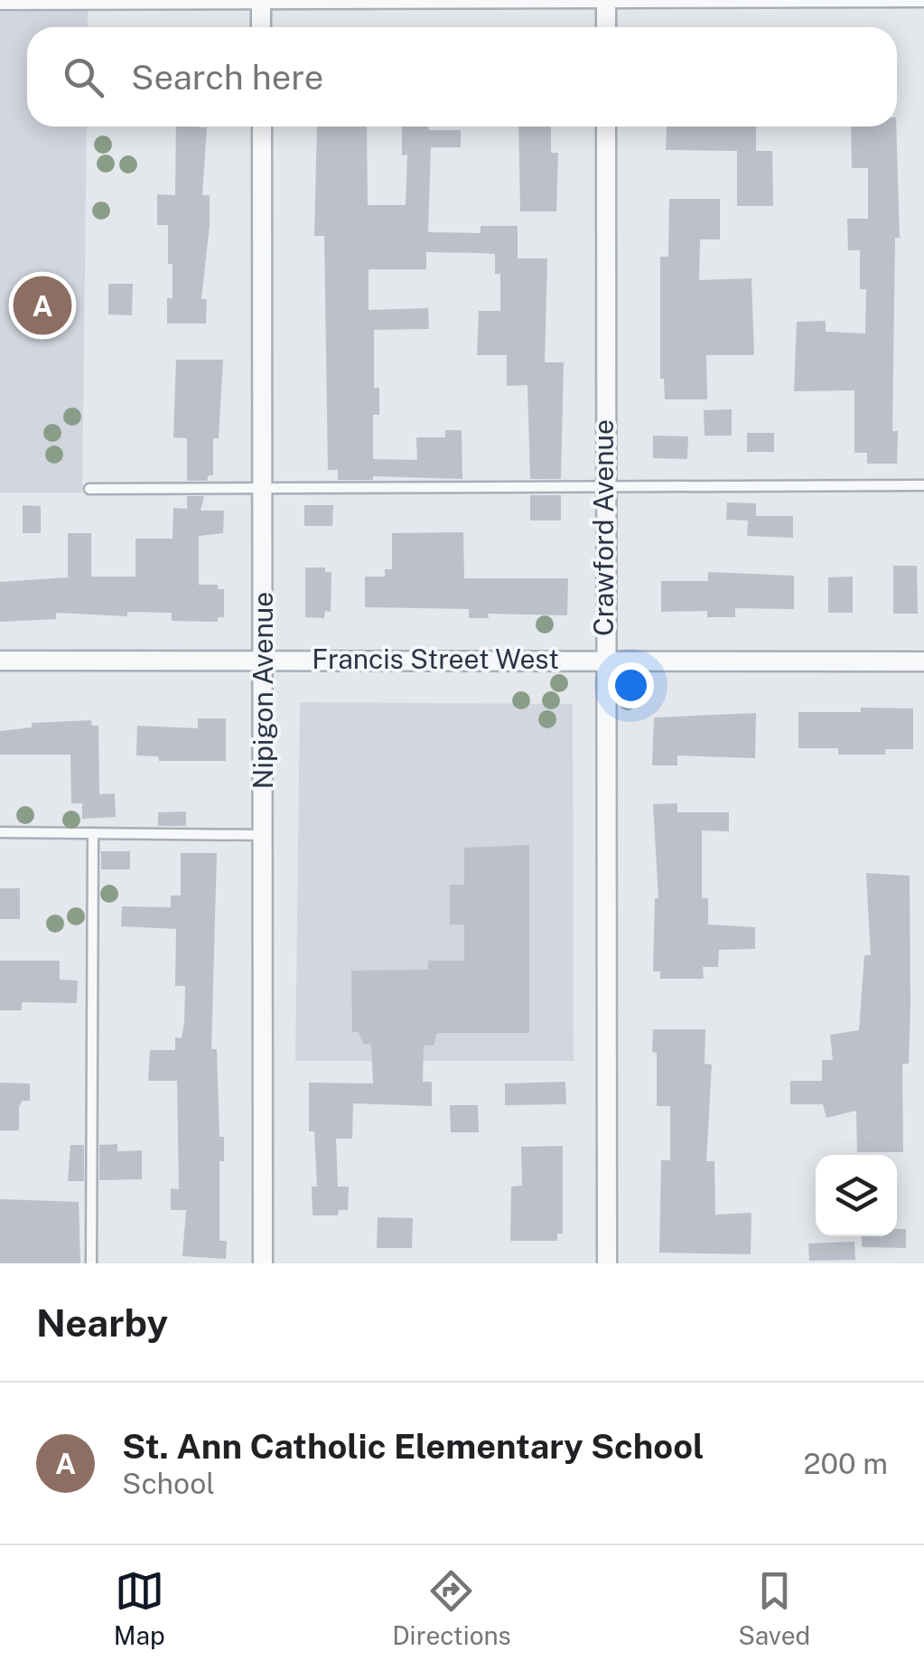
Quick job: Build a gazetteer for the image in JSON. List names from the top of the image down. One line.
{"streets":{"street":["Crawford Avenue","Francis Street West","Nipigon Avenue"]},"crossings":[["Crawford Avenue","Francis Street West"],["Francis Street West","Nipigon Avenue"]],"page":{"search":"Search here","pins":"A","heading":"Nearby","list":[{"mark":"A","name":"St. Ann Catholic Elementary School","note":"School","value":"200 m"}],"nav":["Map","Directions","Saved"]}}
